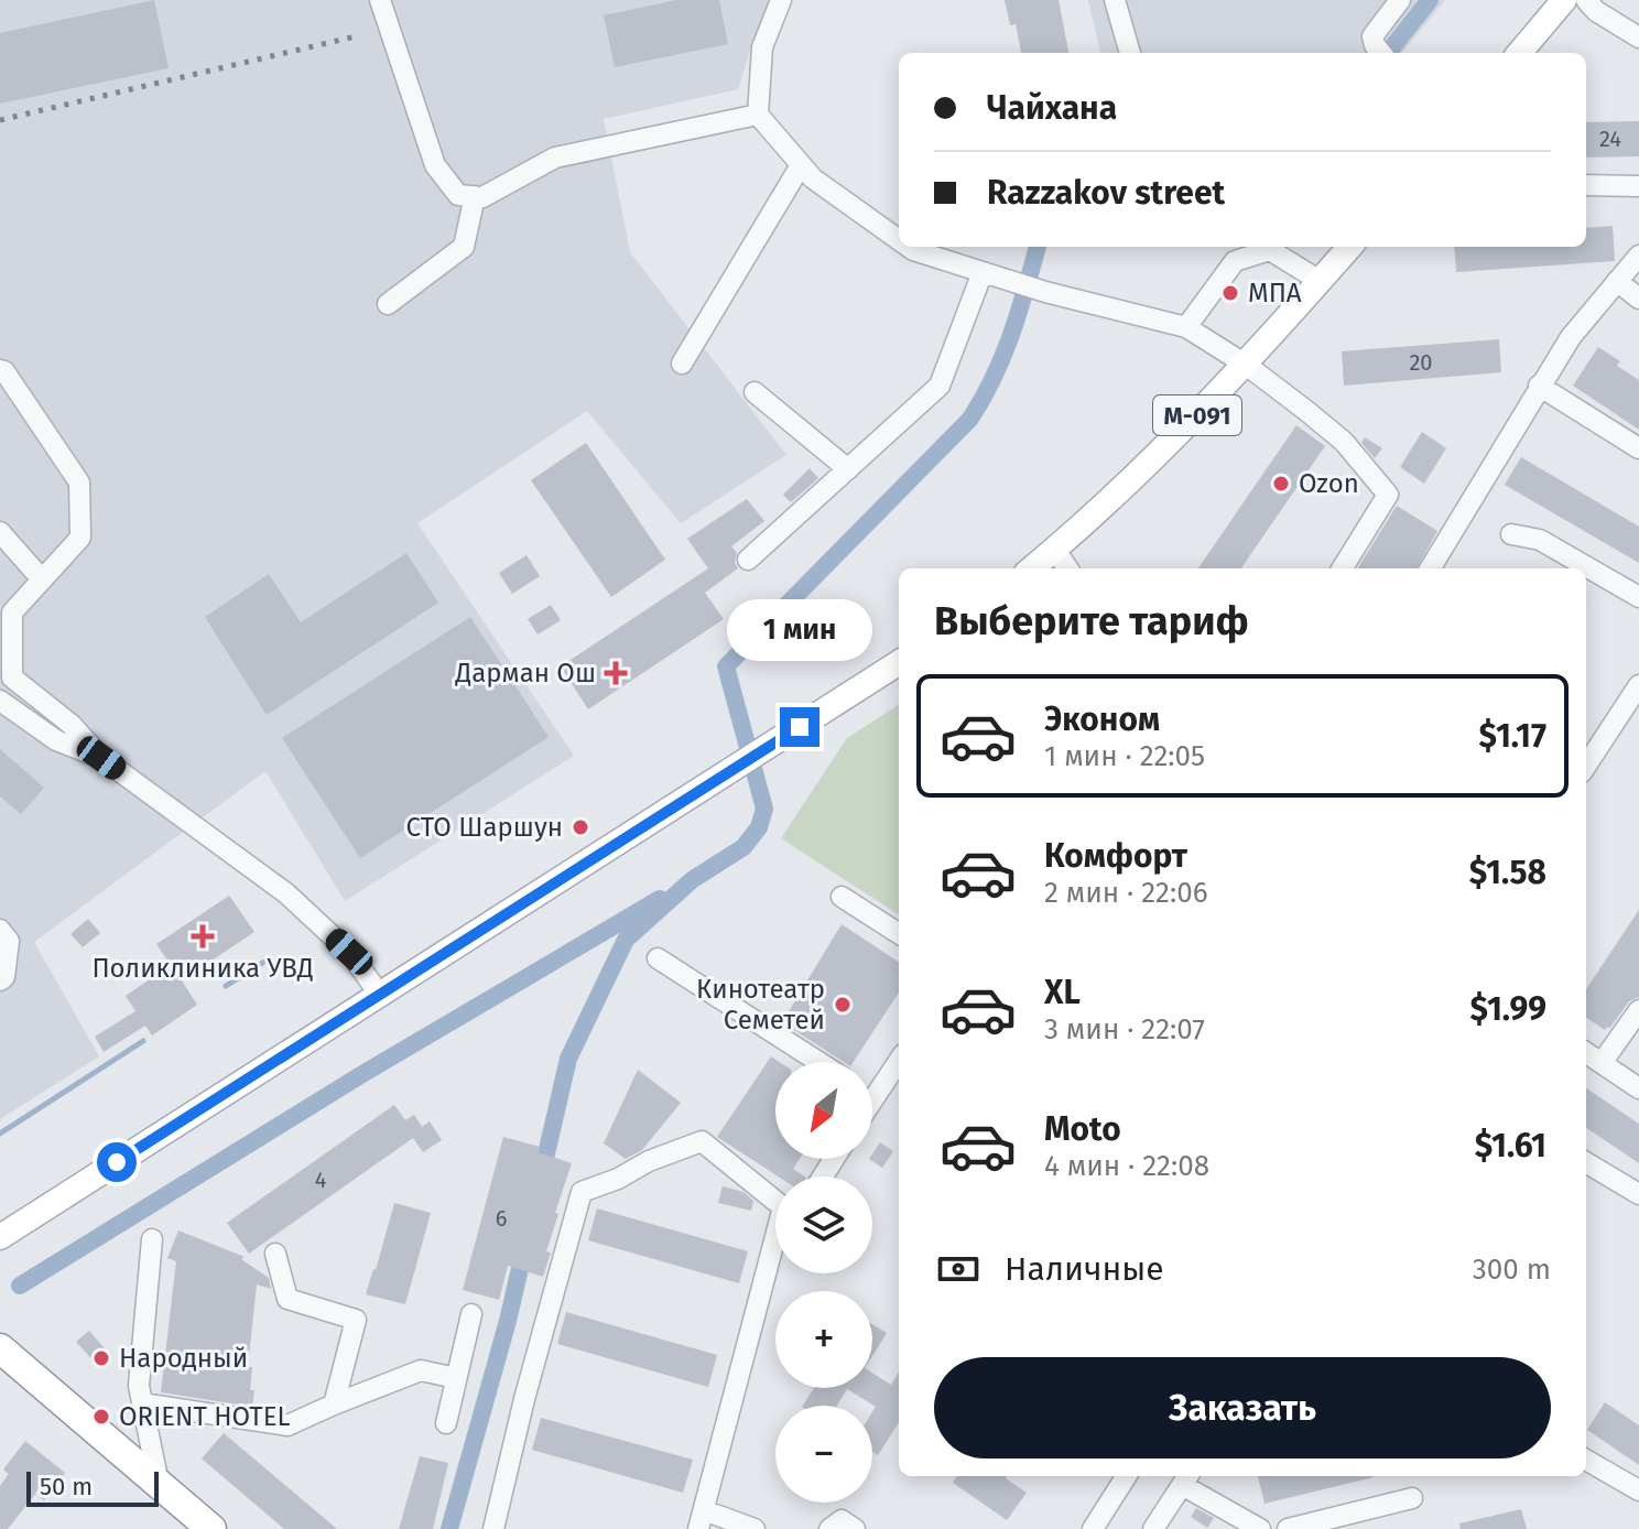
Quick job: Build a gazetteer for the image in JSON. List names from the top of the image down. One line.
{"streets":{"main road":["М-091"]},"places":{"other":["МПА","Ozon","СТО Шаршун","Кинотеатр Семетей","Народный","ORIENT HOTEL"],"health":["Дарман Ош","Поликлиника УВД"]},"house_numbers":["24","20","4","6"],"scale_bar":"50 m","north":"bottom left","page":{"banner":["Чайхана","Razzakov street"],"heading":"Выберите тариф","bubble":"1 мин","list":[{"name":"Эконом","note":"1 мин · 22:05","value":"$1.17"},{"name":"Комфорт","note":"2 мин · 22:06","value":"$1.58"},{"name":"XL","note":"3 мин · 22:07","value":"$1.99"},{"name":"Moto","note":"4 мин · 22:08","value":"$1.61"}],"map_buttons":["+","−"],"pay":["Наличные","300 m"],"buttons":"Заказать","scale":"50 m"}}
